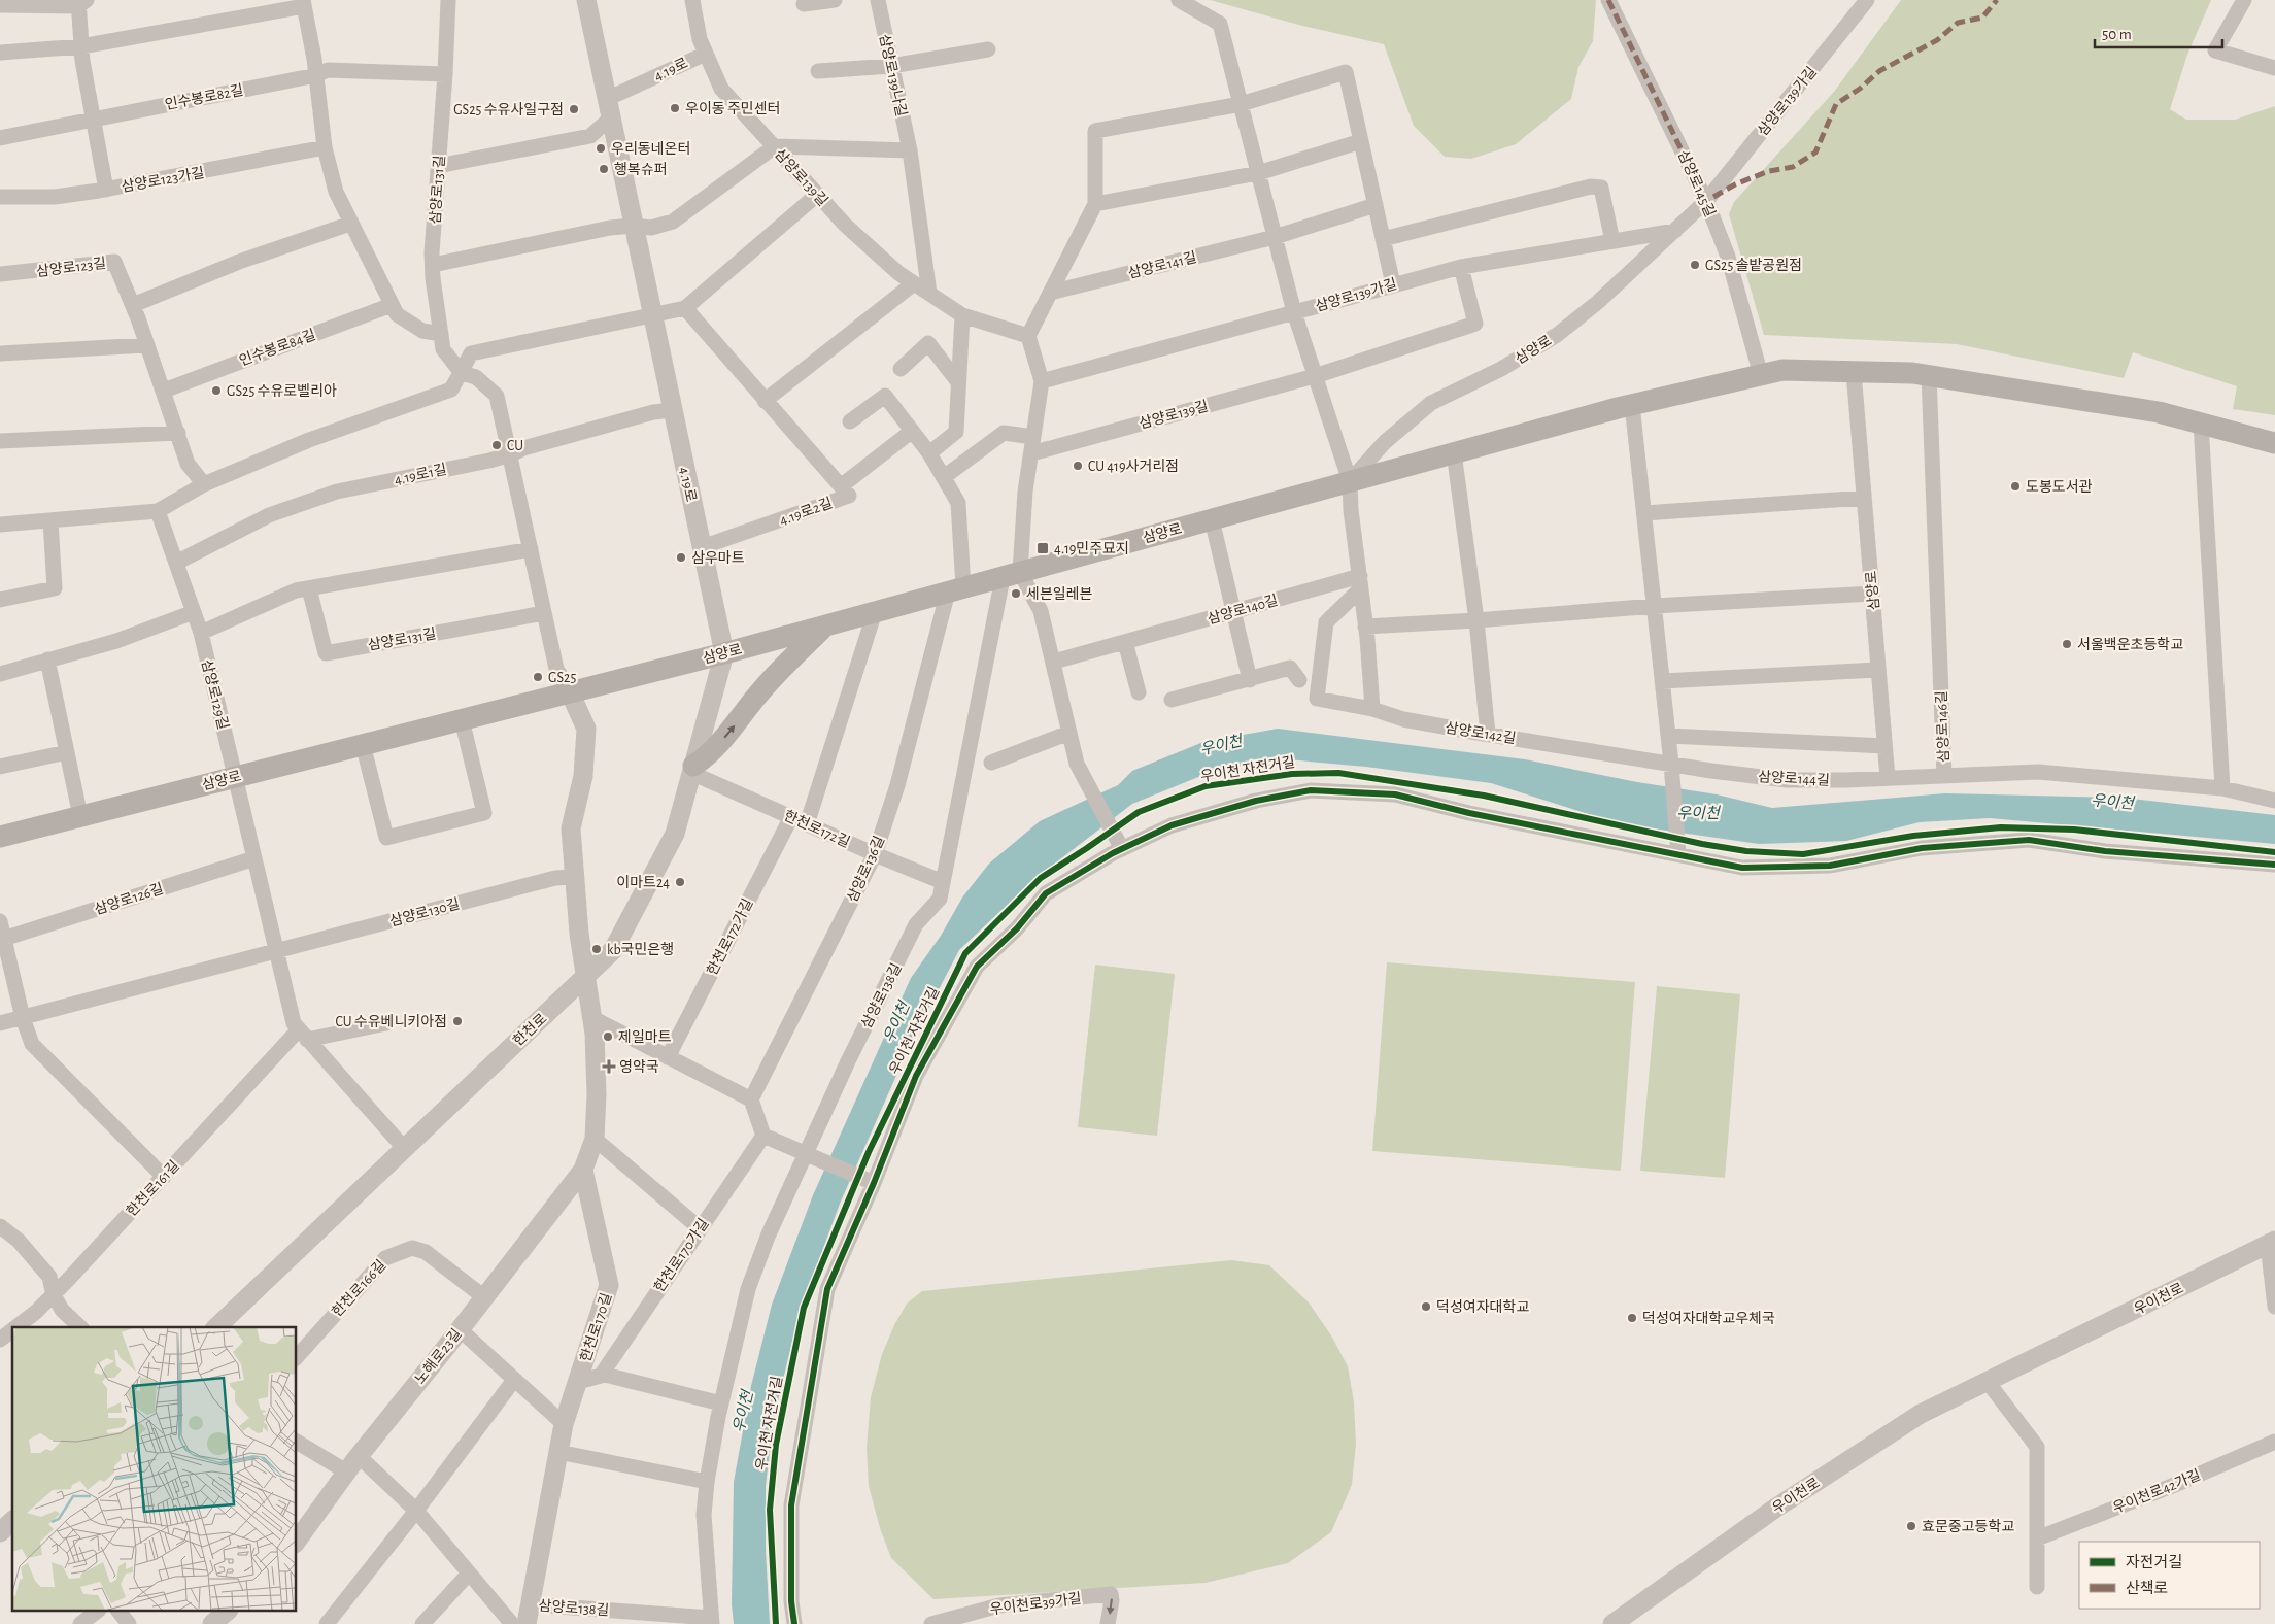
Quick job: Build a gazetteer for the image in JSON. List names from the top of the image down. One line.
{"streets":{"main road":["삼양로"],"street":["4.19로","삼양로139나길","인수봉로82길","삼양로139가길","삼양로139길","삼양로123가길","삼양로145길","삼양로131길","삼양로141길","삼양로123길","인수봉로84길","4.19로1길","4.19로2길","삼양로140길","삼양로129길","삼양로146길","삼양로142길","삼양로144길","한천로172길","삼양로136길","삼양로126길","삼양로130길","한천로172가길","삼양로138길","한천로","한천로161길","한천로170가길","한천로166길","우이천로","한천로170길","노해로23길","우이천로42가길","우이천로39가길"],"cycle path":["우이천 자전거길"]},"crossings":[["4.19로","삼양로139길"],["4.19로","삼양로131길"],["4.19로","삼양로"],["4.19로","4.19로1길"],["4.19로","4.19로2길"],["4.19로","한천로"],["삼양로139나길","삼양로139길"],["삼양로139가길","삼양로145길"],["삼양로139가길","삼양로"],["삼양로145길","삼양로"],["삼양로131길","삼양로"],["삼양로131길","4.19로1길"],["삼양로123길","인수봉로84길"],["삼양로","삼양로129길"],["삼양로","삼양로146길"],["삼양로","삼양로144길"],["삼양로","삼양로136길"],["삼양로","삼양로138길"],["삼양로","한천로"],["4.19로1길","삼양로129길"],["삼양로140길","삼양로142길"],["삼양로146길","삼양로144길"],["삼양로142길","삼양로144길"],["한천로172길","삼양로136길"],["한천로172길","한천로172가길"],["한천로172길","삼양로138길"],["한천로172길","한천로"],["삼양로138길","한천로170길"],["한천로166길","노해로23길"],["한천로170길","노해로23길"]],"one_way":["우이천로39가길"],"water":["우이천"],"places":{"other":["우이동 주민센터","GS25 수유사일구점","우리동네온터","행복슈퍼","GS25 솔밭공원점","GS25 수유로벨리아","CU","CU 419사거리점","도봉도서관","삼우마트","세븐일레븐","서울백운초등학교","GS25","이마트24","kb국민은행","CU 수유베니키아점","제일마트","덕성여자대학교","덕성여자대학교우체국","효문중고등학교"],"transit":["4.19민주묘지"],"health":["영약국"]},"legend":["자전거길","산책로"],"scale_bar":"50 m"}
